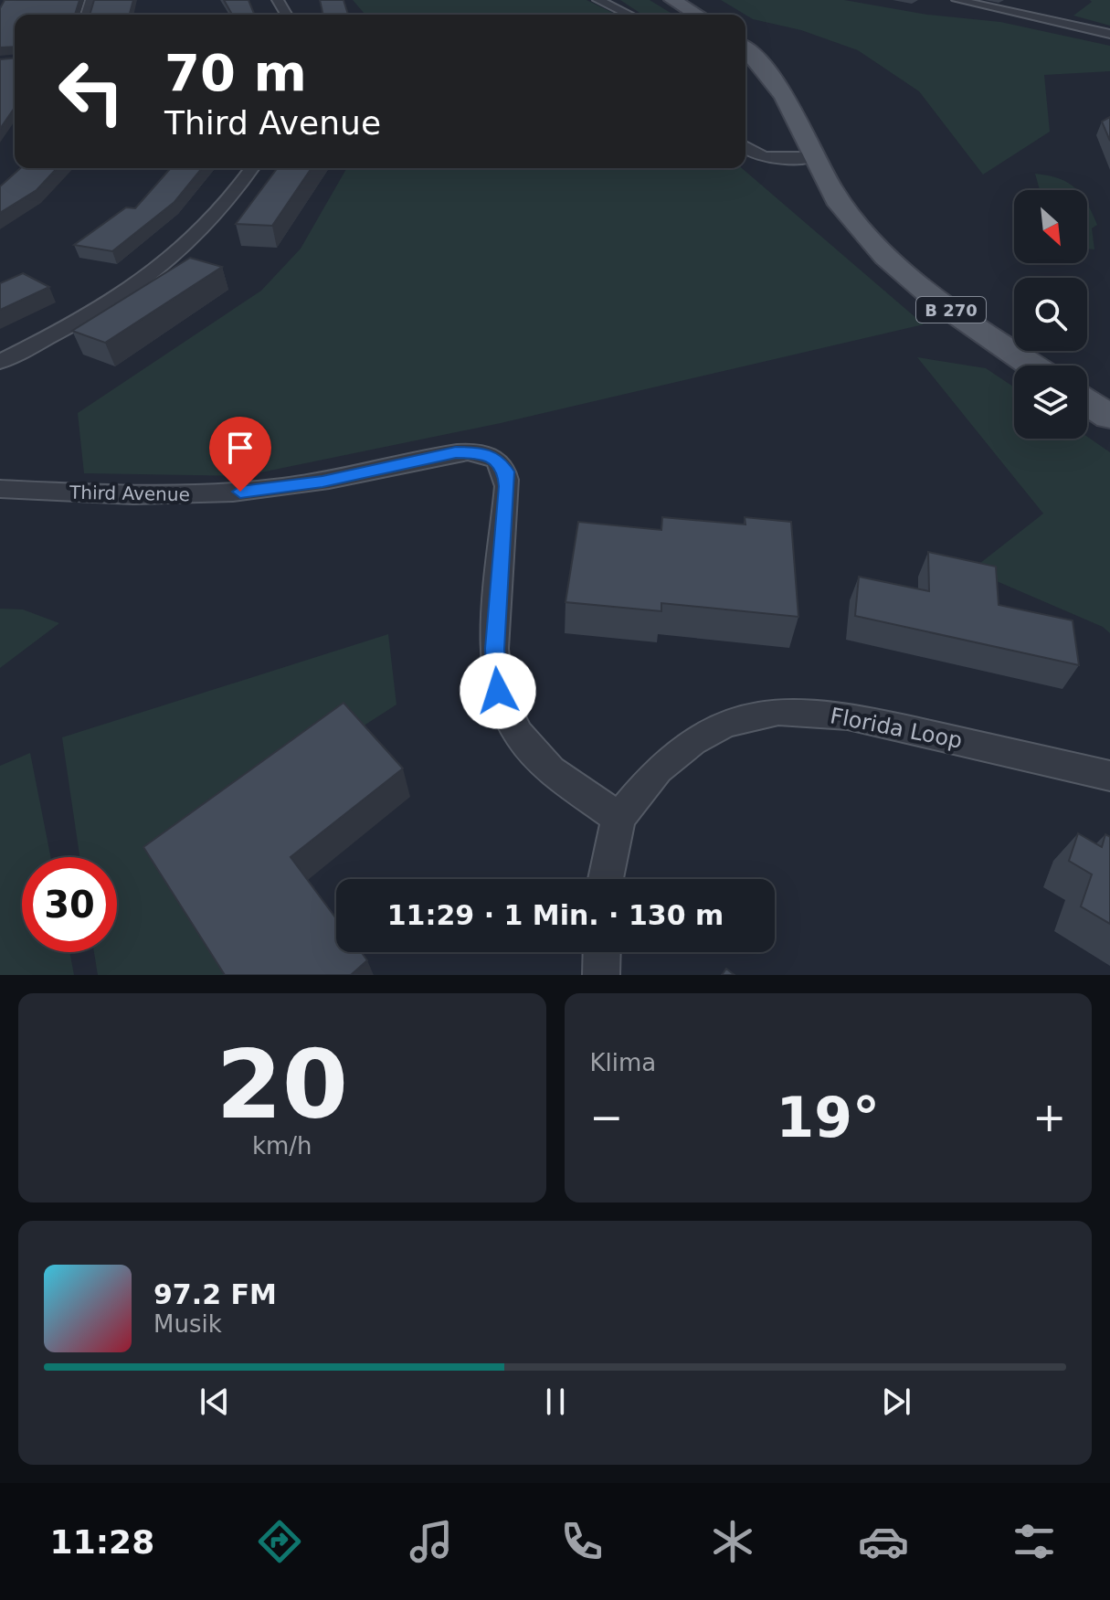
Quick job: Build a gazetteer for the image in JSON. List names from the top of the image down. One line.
{"streets":{"main road":["B 270"],"street":["Third Avenue","Florida Loop"]},"crossings":[["Third Avenue","Florida Loop"]],"north":"bottom right","page":{"turn":["70 m","Third Avenue"],"limit":"30","trip":"11:29 · 1 Min. · 130 m","tile":[["20","km/h"],"Klima"],"heat":["−","19°","+"],"song":["97.2 FM","Musik"],"tabs":"11:28"}}
